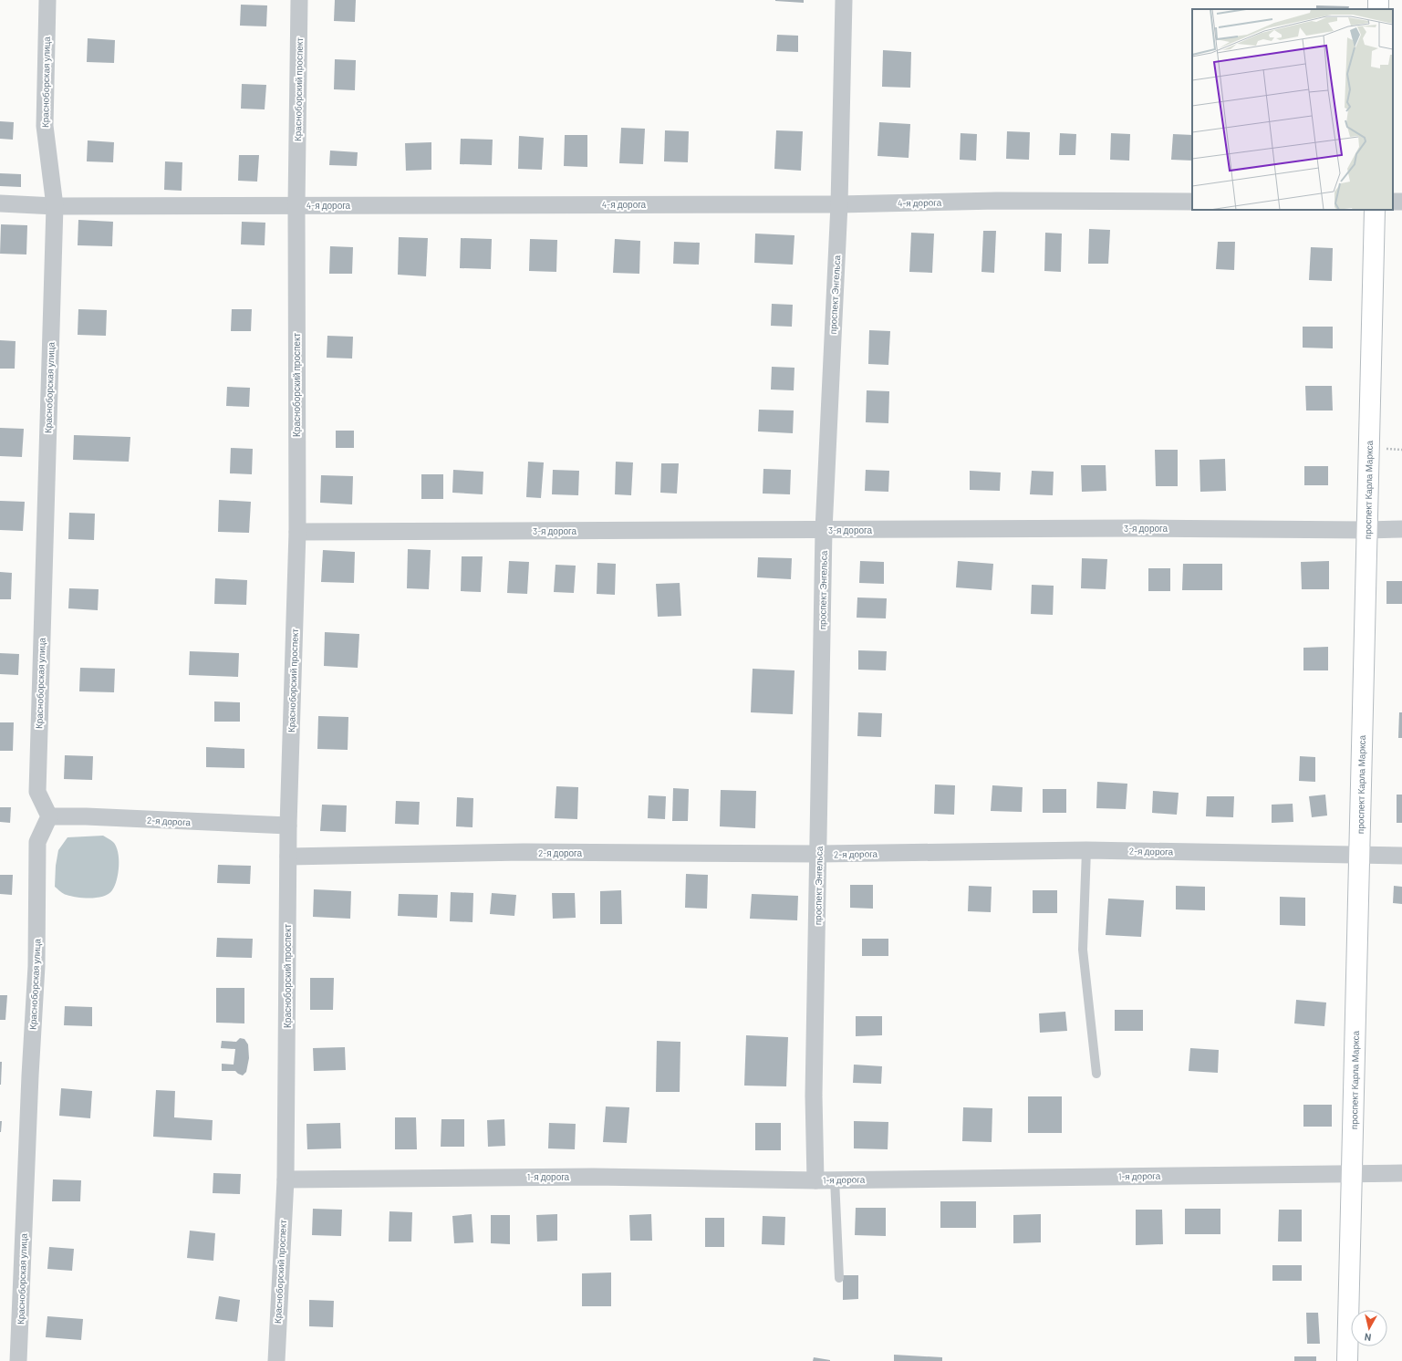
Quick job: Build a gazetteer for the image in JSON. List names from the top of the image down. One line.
{"streets":{"street":["Красноборская улица","Красноборский проспект","4-я дорога","проспект Энгельса","проспект Карла Маркса","3-я дорога","2-я дорога","1-я дорога"]},"crossings":[["Красноборская улица","4-я дорога"],["Красноборская улица","2-я дорога"],["Красноборский проспект","4-я дорога"],["Красноборский проспект","3-я дорога"],["Красноборский проспект","2-я дорога"],["Красноборский проспект","1-я дорога"],["4-я дорога","проспект Энгельса"],["проспект Энгельса","3-я дорога"],["проспект Энгельса","2-я дорога"],["проспект Энгельса","1-я дорога"],["проспект Карла Маркса","3-я дорога"],["проспект Карла Маркса","2-я дорога"],["проспект Карла Маркса","1-я дорога"]],"north":"bottom"}
